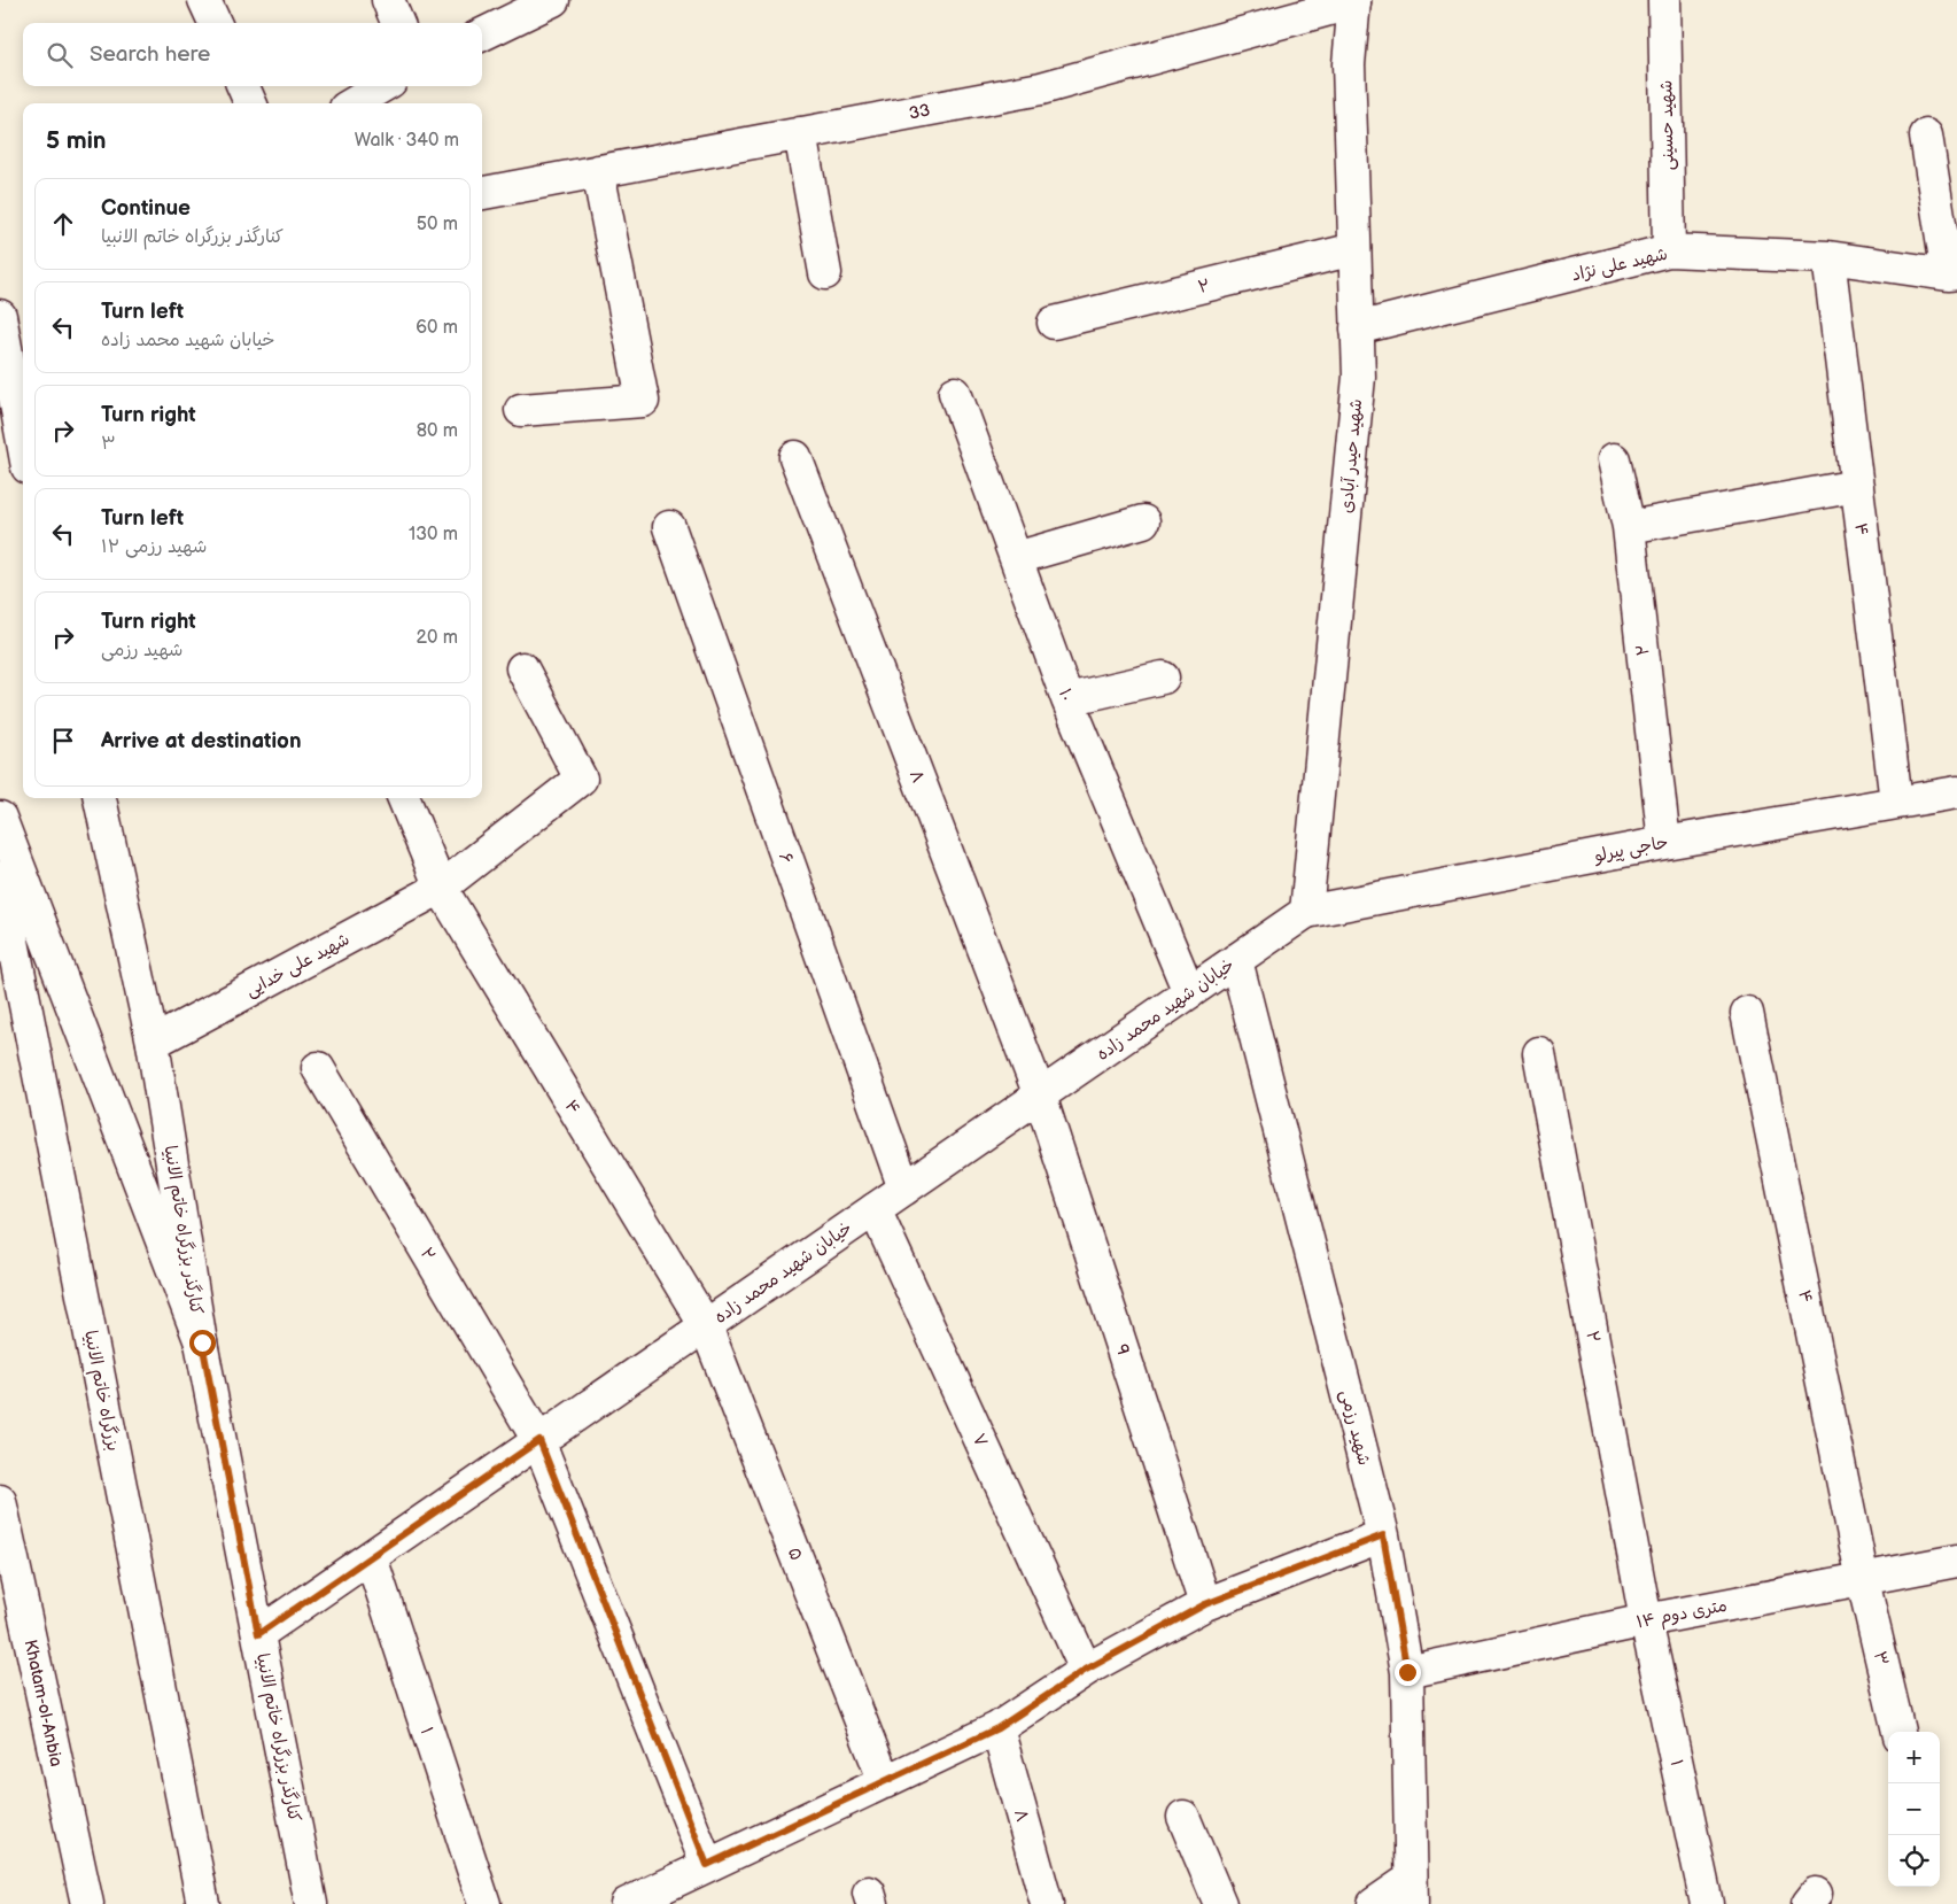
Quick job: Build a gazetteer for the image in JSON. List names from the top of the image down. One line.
{"streets":{"main road":["33","شهید حسینی","شهید علی نژاد","۲","شهید حیدر آبادی","۴","۱۰","۸","حاجی پیرلو","۶","شهید علی خدایی","خیابان شهید محمد زاده","کنارگذر بزرگراه خاتم الانبیا","9","بزرگراه خاتم الانبیا","شهید رزمی","۷","۵","۱۴ متری دوم","۳","Khatam-ol-Anbia","۱"]},"crossings":[["33","شهید حیدر آبادی"],["شهید حسینی","شهید علی نژاد"],["شهید علی نژاد","شهید حیدر آبادی"],["شهید علی نژاد","۴"],["۲","شهید حیدر آبادی"],["۲","حاجی پیرلو"],["۲","خیابان شهید محمد زاده"],["۲","۱۴ متری دوم"],["۲","۱"],["شهید حیدر آبادی","حاجی پیرلو"],["شهید حیدر آبادی","خیابان شهید محمد زاده"],["۴","حاجی پیرلو"],["۴","شهید علی خدایی"],["۴","خیابان شهید محمد زاده"],["۴","۵"],["۴","۱۴ متری دوم"],["۴","۳"],["۱۰","خیابان شهید محمد زاده"],["۸","خیابان شهید محمد زاده"],["۸","9"],["حاجی پیرلو","خیابان شهید محمد زاده"],["۶","خیابان شهید محمد زاده"],["شهید علی خدایی","کنارگذر بزرگراه خاتم الانبیا"],["خیابان شهید محمد زاده","کنارگذر بزرگراه خاتم الانبیا"],["خیابان شهید محمد زاده","9"],["خیابان شهید محمد زاده","شهید رزمی"],["خیابان شهید محمد زاده","۷"],["خیابان شهید محمد زاده","۵"],["خیابان شهید محمد زاده","۱"],["شهید رزمی","۱۴ متری دوم"],["۱۴ متری دوم","۳"],["۱۴ متری دوم","۱"]],"page":{"search":"Search here","heading":["5 min","Walk · 340 m"],"list":[["Continue","کنارگذر بزرگراه خاتم الانبیا","50 m"],["Turn left","خیابان شهید محمد زاده","60 m"],["Turn right","۳","80 m"],["Turn left","شهید رزمی ۱۲","130 m"],["Turn right","شهید رزمی","20 m"],"Arrive at destination"],"map_buttons":["+","−"]}}
